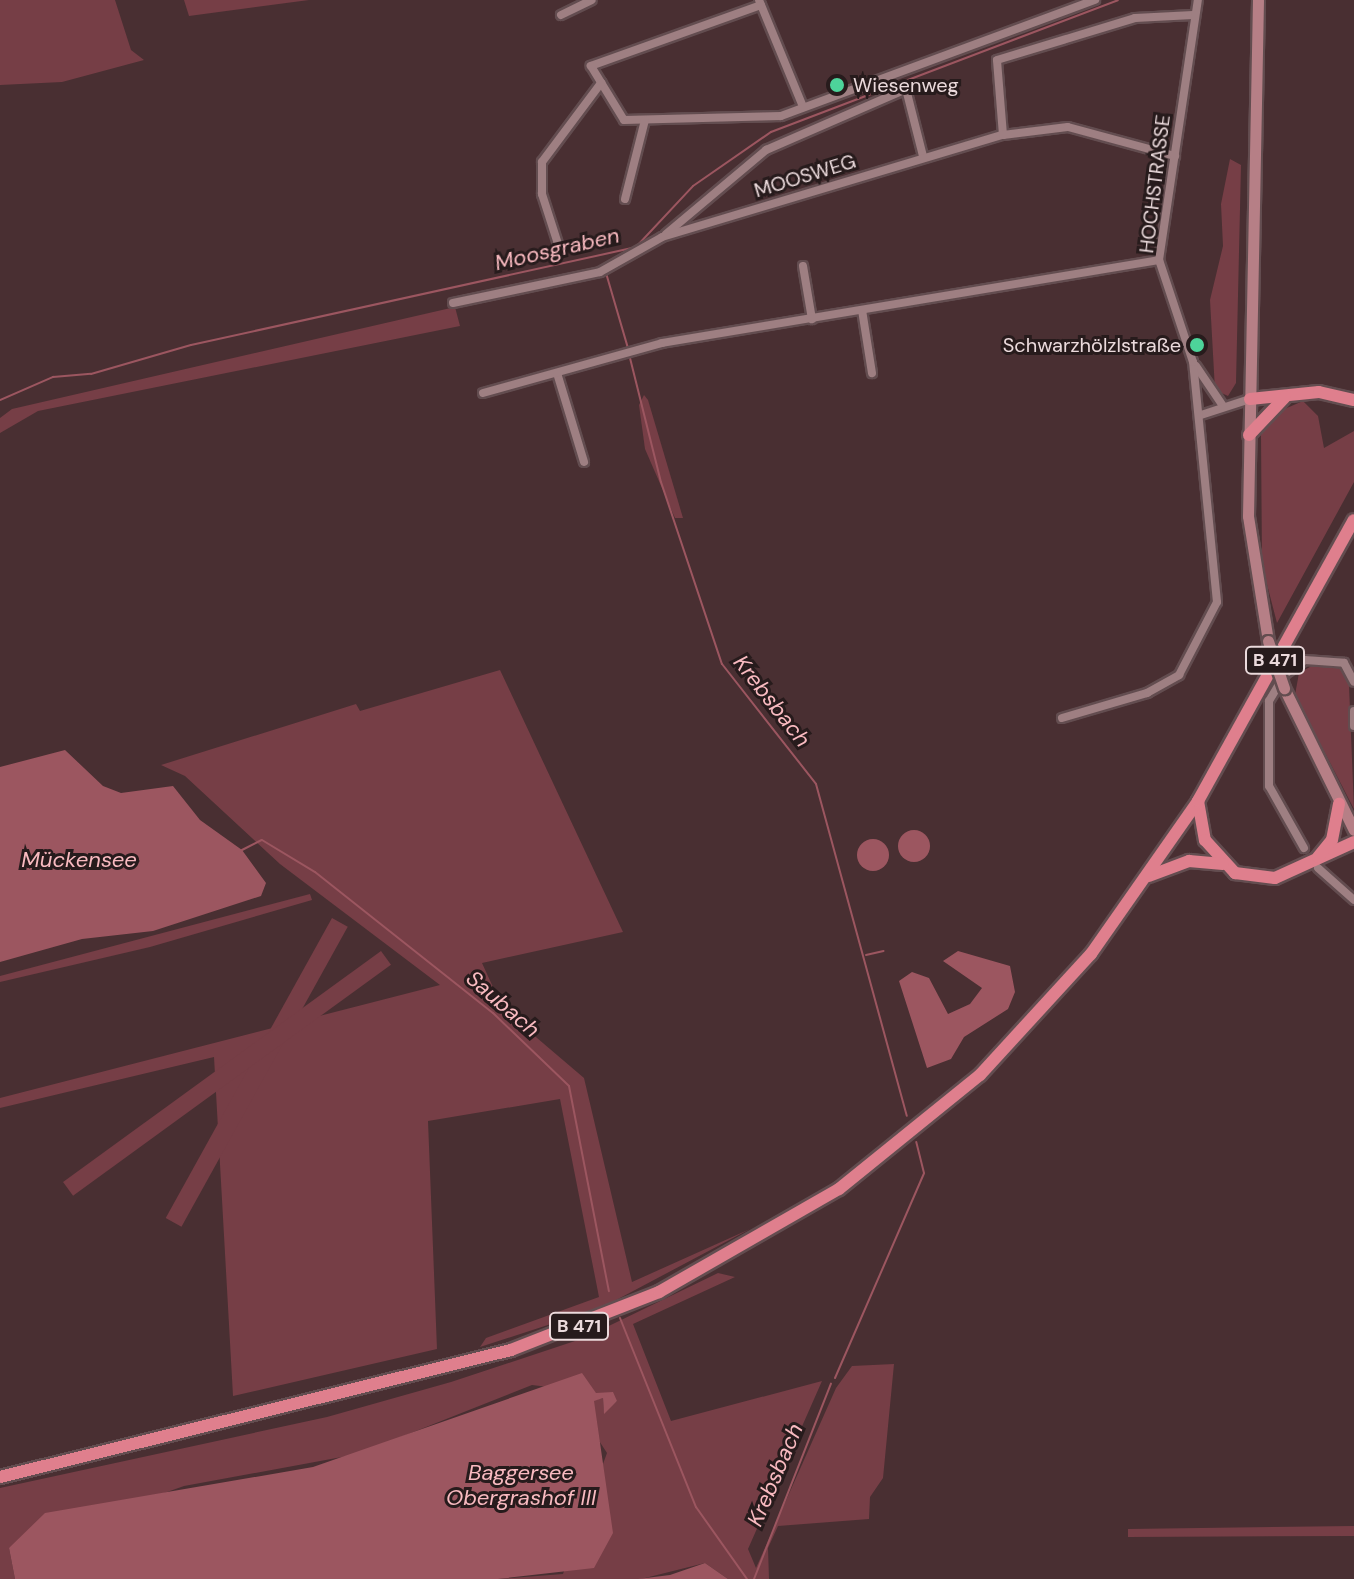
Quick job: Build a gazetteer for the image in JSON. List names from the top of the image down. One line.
{"streets":{"highway":["B 471"],"street":["MOOSWEG","HOCHSTRASSE"]},"crossings":[["MOOSWEG","HOCHSTRASSE"]],"water":["Moosgraben","Krebsbach","Mückensee","Saubach","Baggersee Obergrashof III"],"places":["Wiesenweg","Schwarzhölzlstraße"]}
